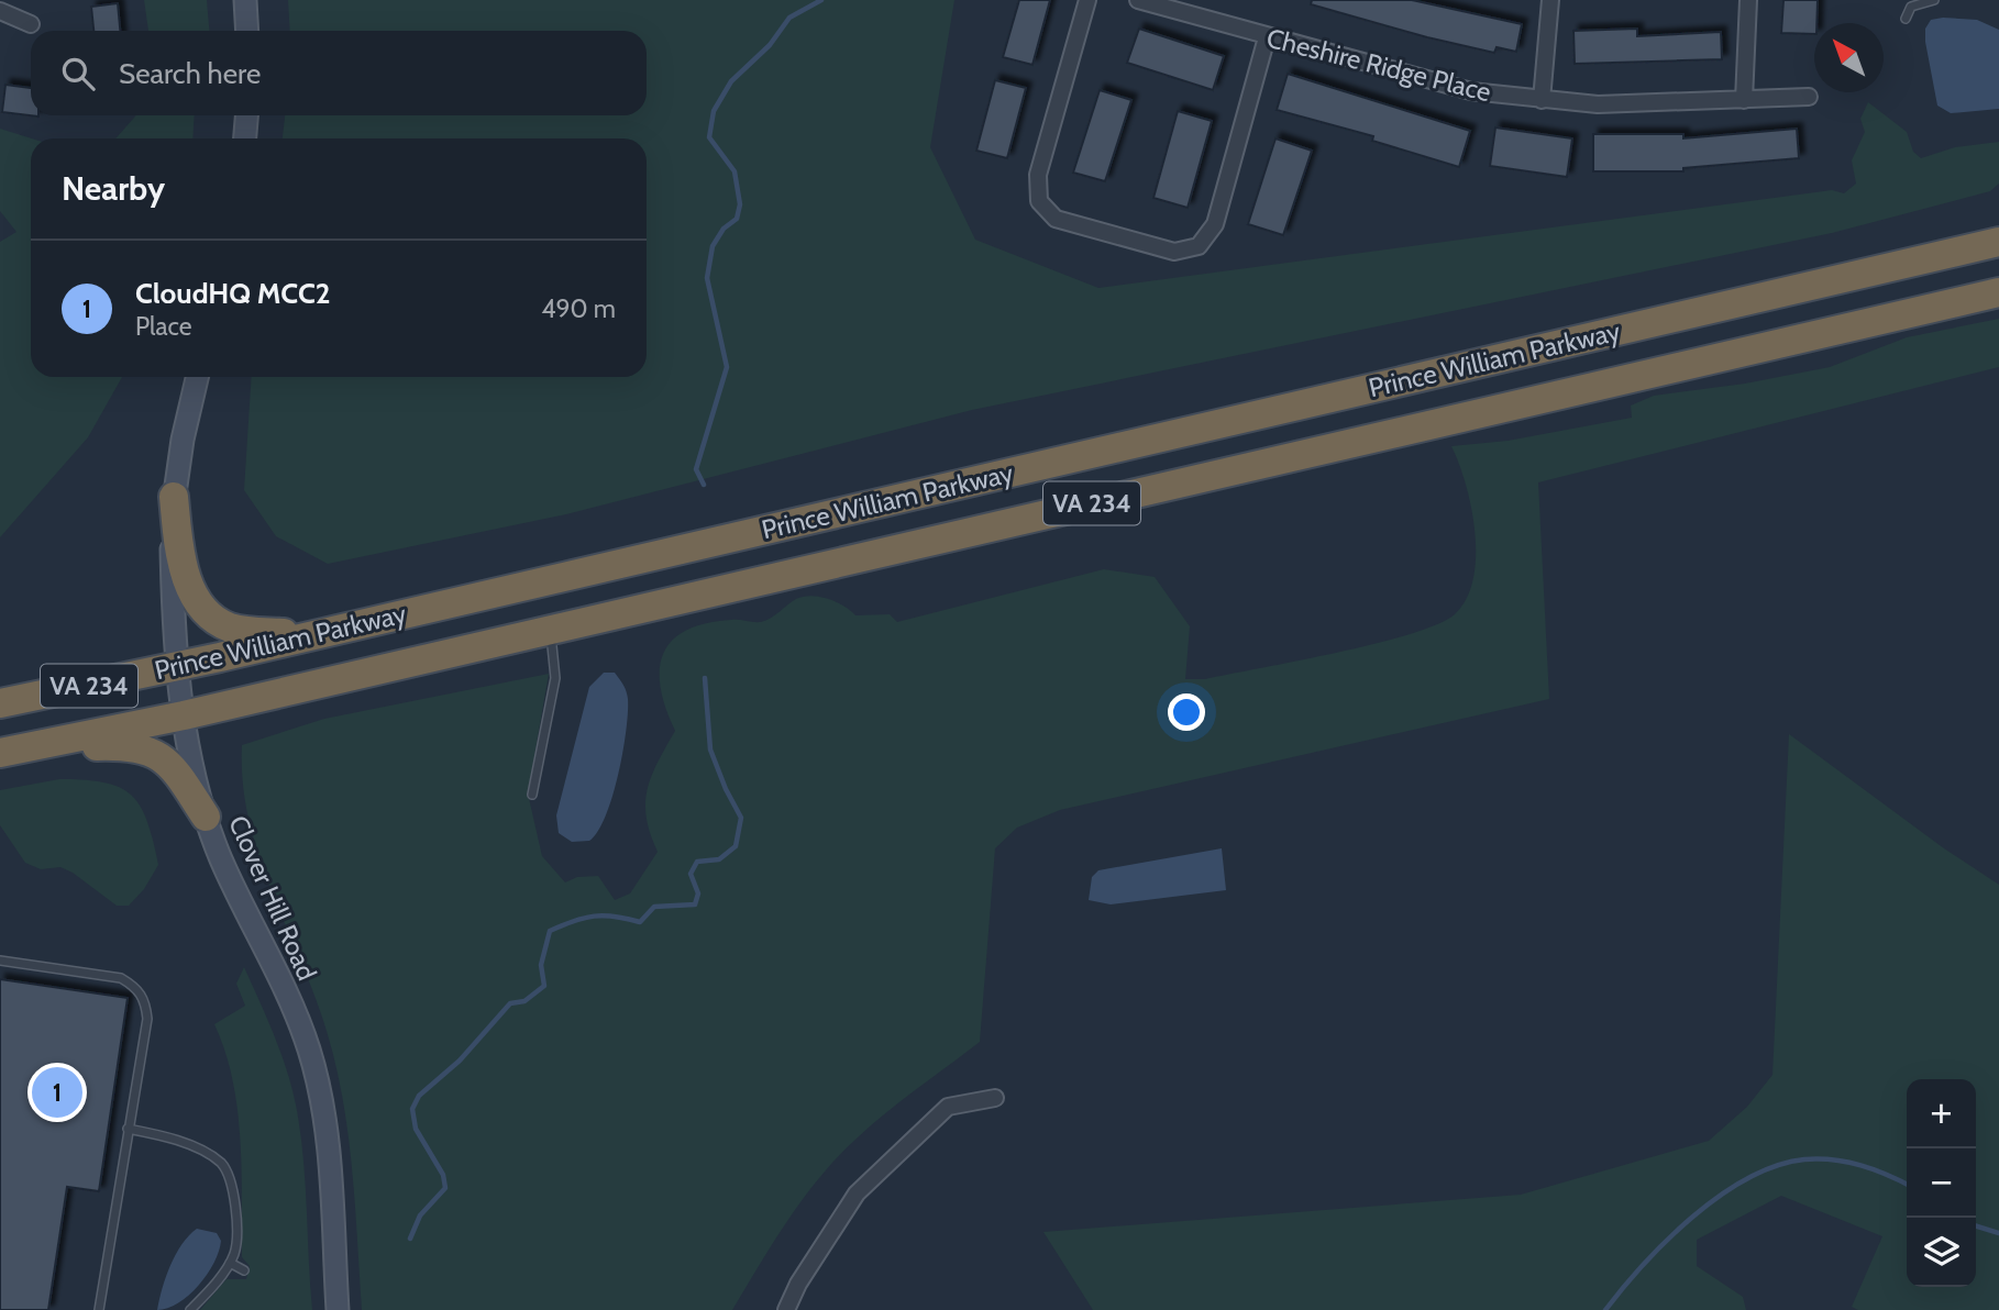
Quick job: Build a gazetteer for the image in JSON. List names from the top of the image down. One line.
{"streets":{"highway":["Prince William Parkway","VA 234"],"street":["Cheshire Ridge Place","Clover Hill Road"]},"crossings":[["Prince William Parkway","Clover Hill Road"]],"north":"top left","page":{"search":"Search here","heading":"Nearby","list":[{"mark":"1","name":"CloudHQ MCC2","note":"Place","value":"490 m"}],"pins":"1","map_buttons":["+","−"]}}
